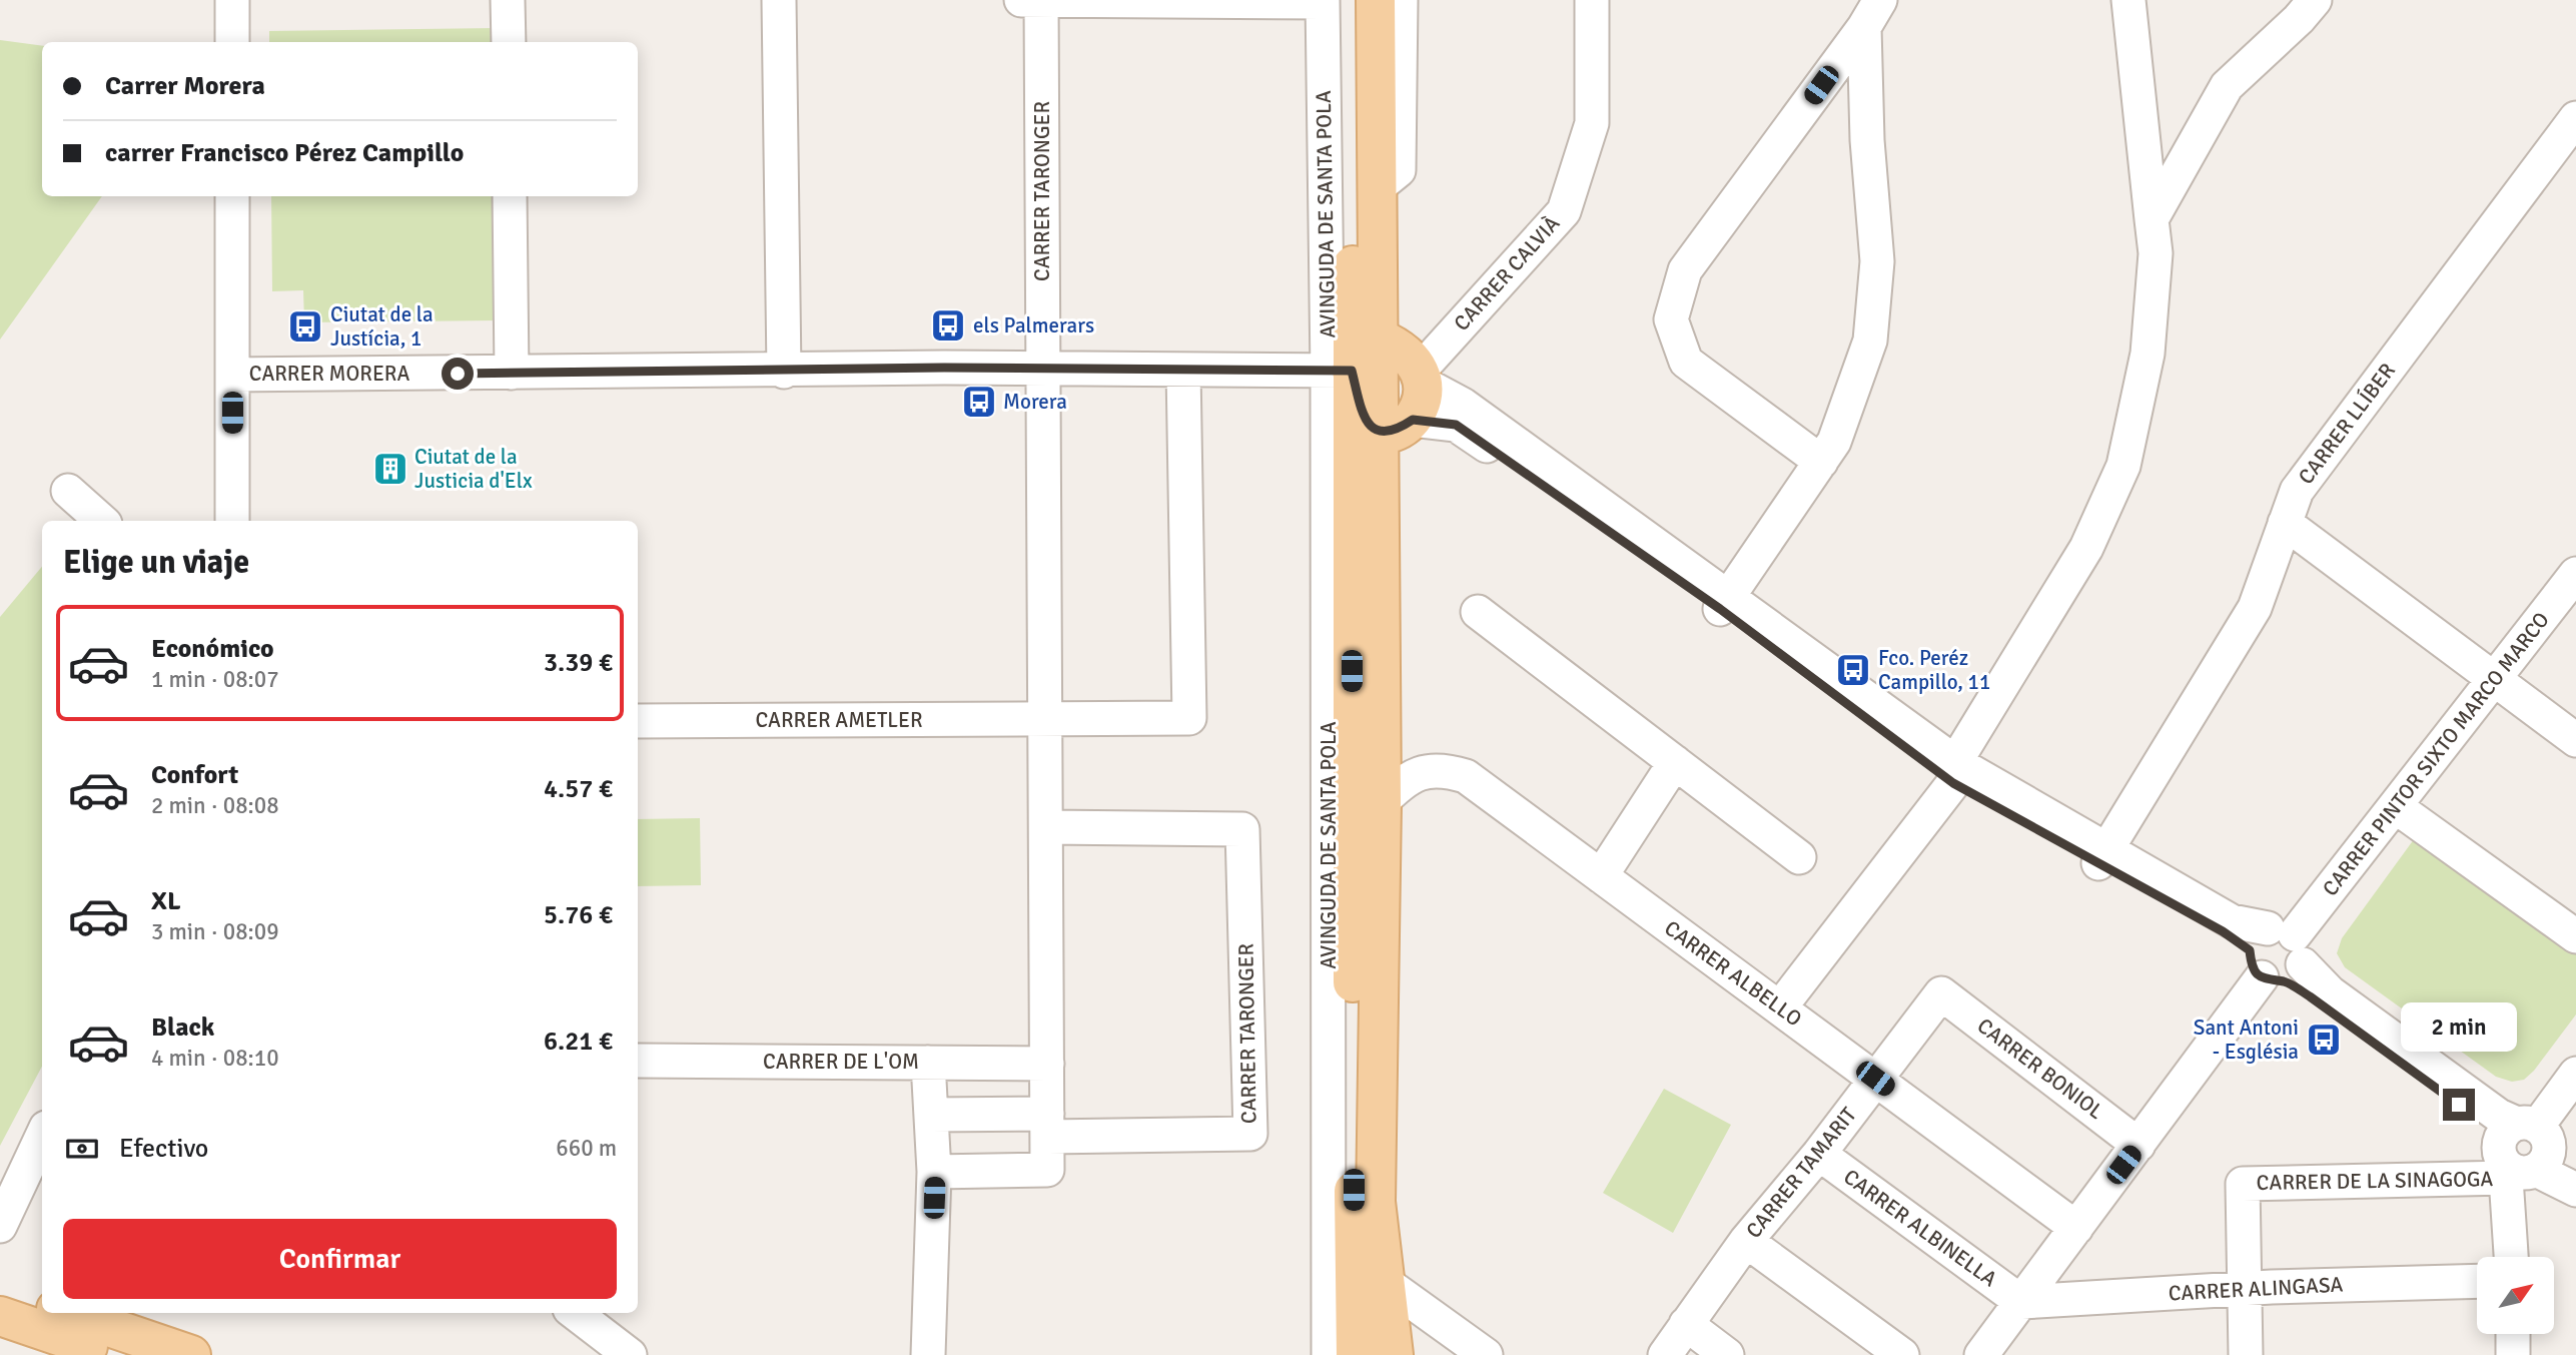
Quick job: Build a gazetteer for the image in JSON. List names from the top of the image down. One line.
{"streets":{"main road":["AVINGUDA DE SANTA POLA"],"street":["CARRER TARONGER","CARRER CALVIÀ","CARRER MORERA","CARRER LLÍBER","CARRER AMETLER","CARRER PINTOR SIXTO MARCO MARCO","CARRER ALBELLO","CARRER DE L'OM","CARRER BONIOL","CARRER TAMARIT","CARRER DE LA SINAGOGA","CARRER ALBINELLA","CARRER ALINGASA"]},"crossings":[["CARRER TARONGER","CARRER MORERA"],["CARRER TARONGER","CARRER AMETLER"],["CARRER TARONGER","CARRER DE L'OM"],["AVINGUDA DE SANTA POLA","CARRER MORERA"],["CARRER PINTOR SIXTO MARCO MARCO","CARRER ALBELLO"],["CARRER PINTOR SIXTO MARCO MARCO","CARRER BONIOL"],["CARRER PINTOR SIXTO MARCO MARCO","CARRER ALBINELLA"],["CARRER PINTOR SIXTO MARCO MARCO","CARRER ALINGASA"],["CARRER ALBELLO","CARRER TAMARIT"],["CARRER BONIOL","CARRER TAMARIT"],["CARRER TAMARIT","CARRER ALBINELLA"],["CARRER DE LA SINAGOGA","CARRER ALINGASA"],["CARRER ALBINELLA","CARRER ALINGASA"]],"places":{"bus stop":["els Palmerars","Ciutat de la Justícia, 1","Morera","Fco. Peréz Campillo, 11","Sant Antoni - Església"],"building":["Ciutat de la Justicia d'Elx"]},"north":"top right","page":{"banner":["Carrer Morera","carrer Francisco Pérez Campillo"],"heading":"Elige un viaje","list":[{"name":"Económico","note":"1 min · 08:07","value":"3.39 €"},{"name":"Confort","note":"2 min · 08:08","value":"4.57 €"},{"name":"XL","note":"3 min · 08:09","value":"5.76 €"},{"name":"Black","note":"4 min · 08:10","value":"6.21 €"}],"bubble":"2 min","pay":["Efectivo","660 m"],"buttons":"Confirmar"}}
